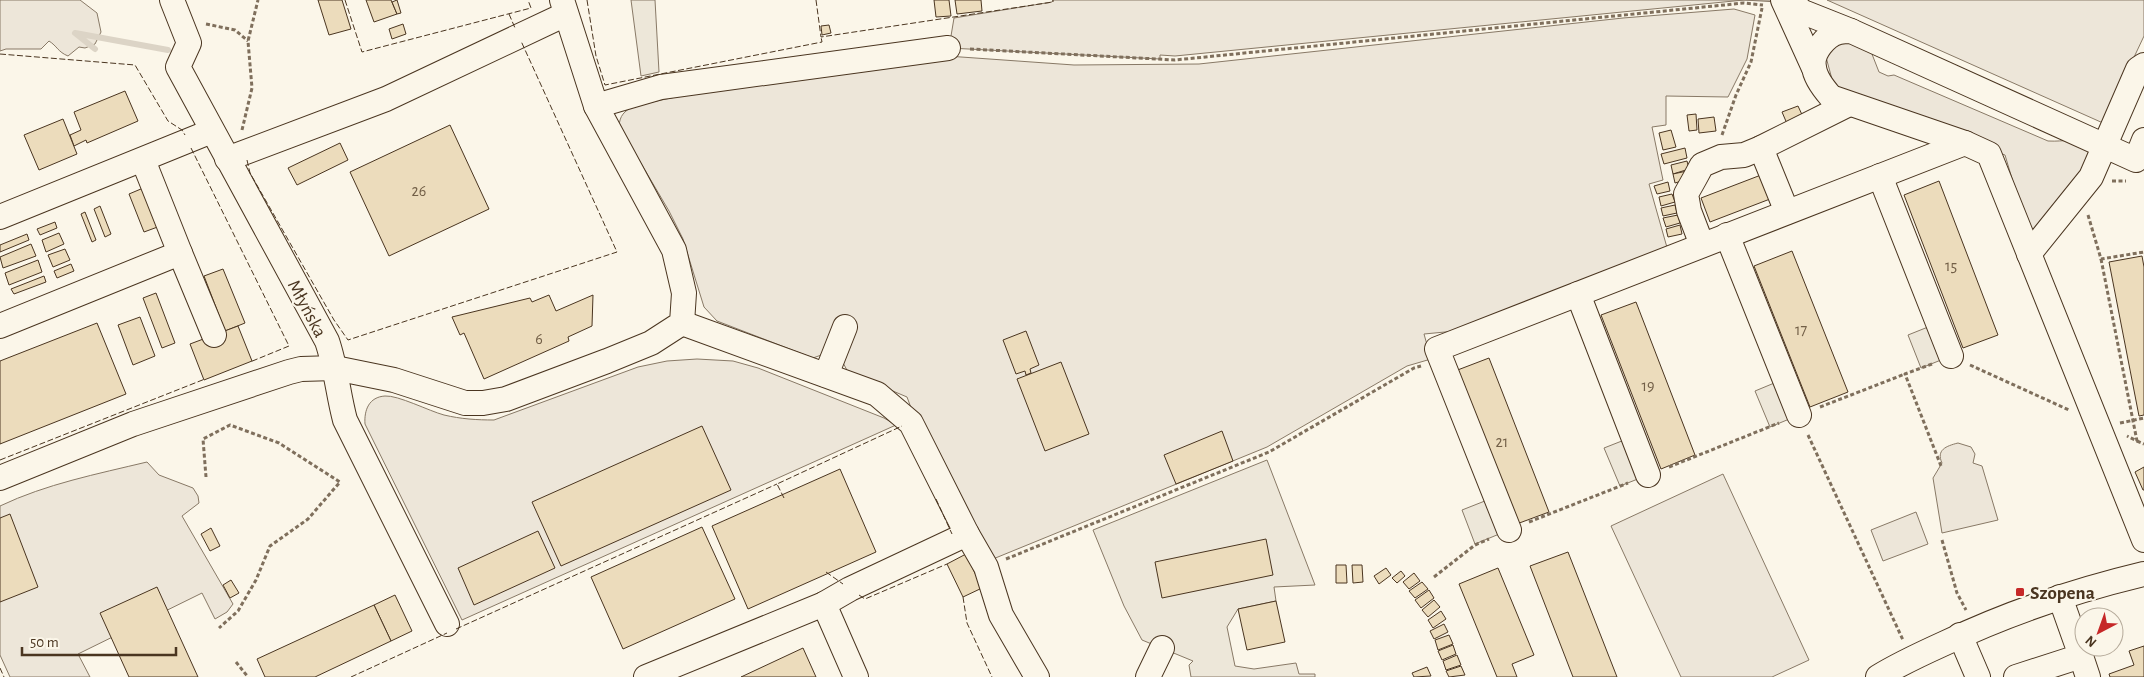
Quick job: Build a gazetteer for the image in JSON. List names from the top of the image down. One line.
{"streets":{"street":["Młyńska"]},"places":{"transit":["Szopena"]},"house_numbers":["26","15","17","6","19","21"],"scale_bar":"50 m","north":"bottom left"}
